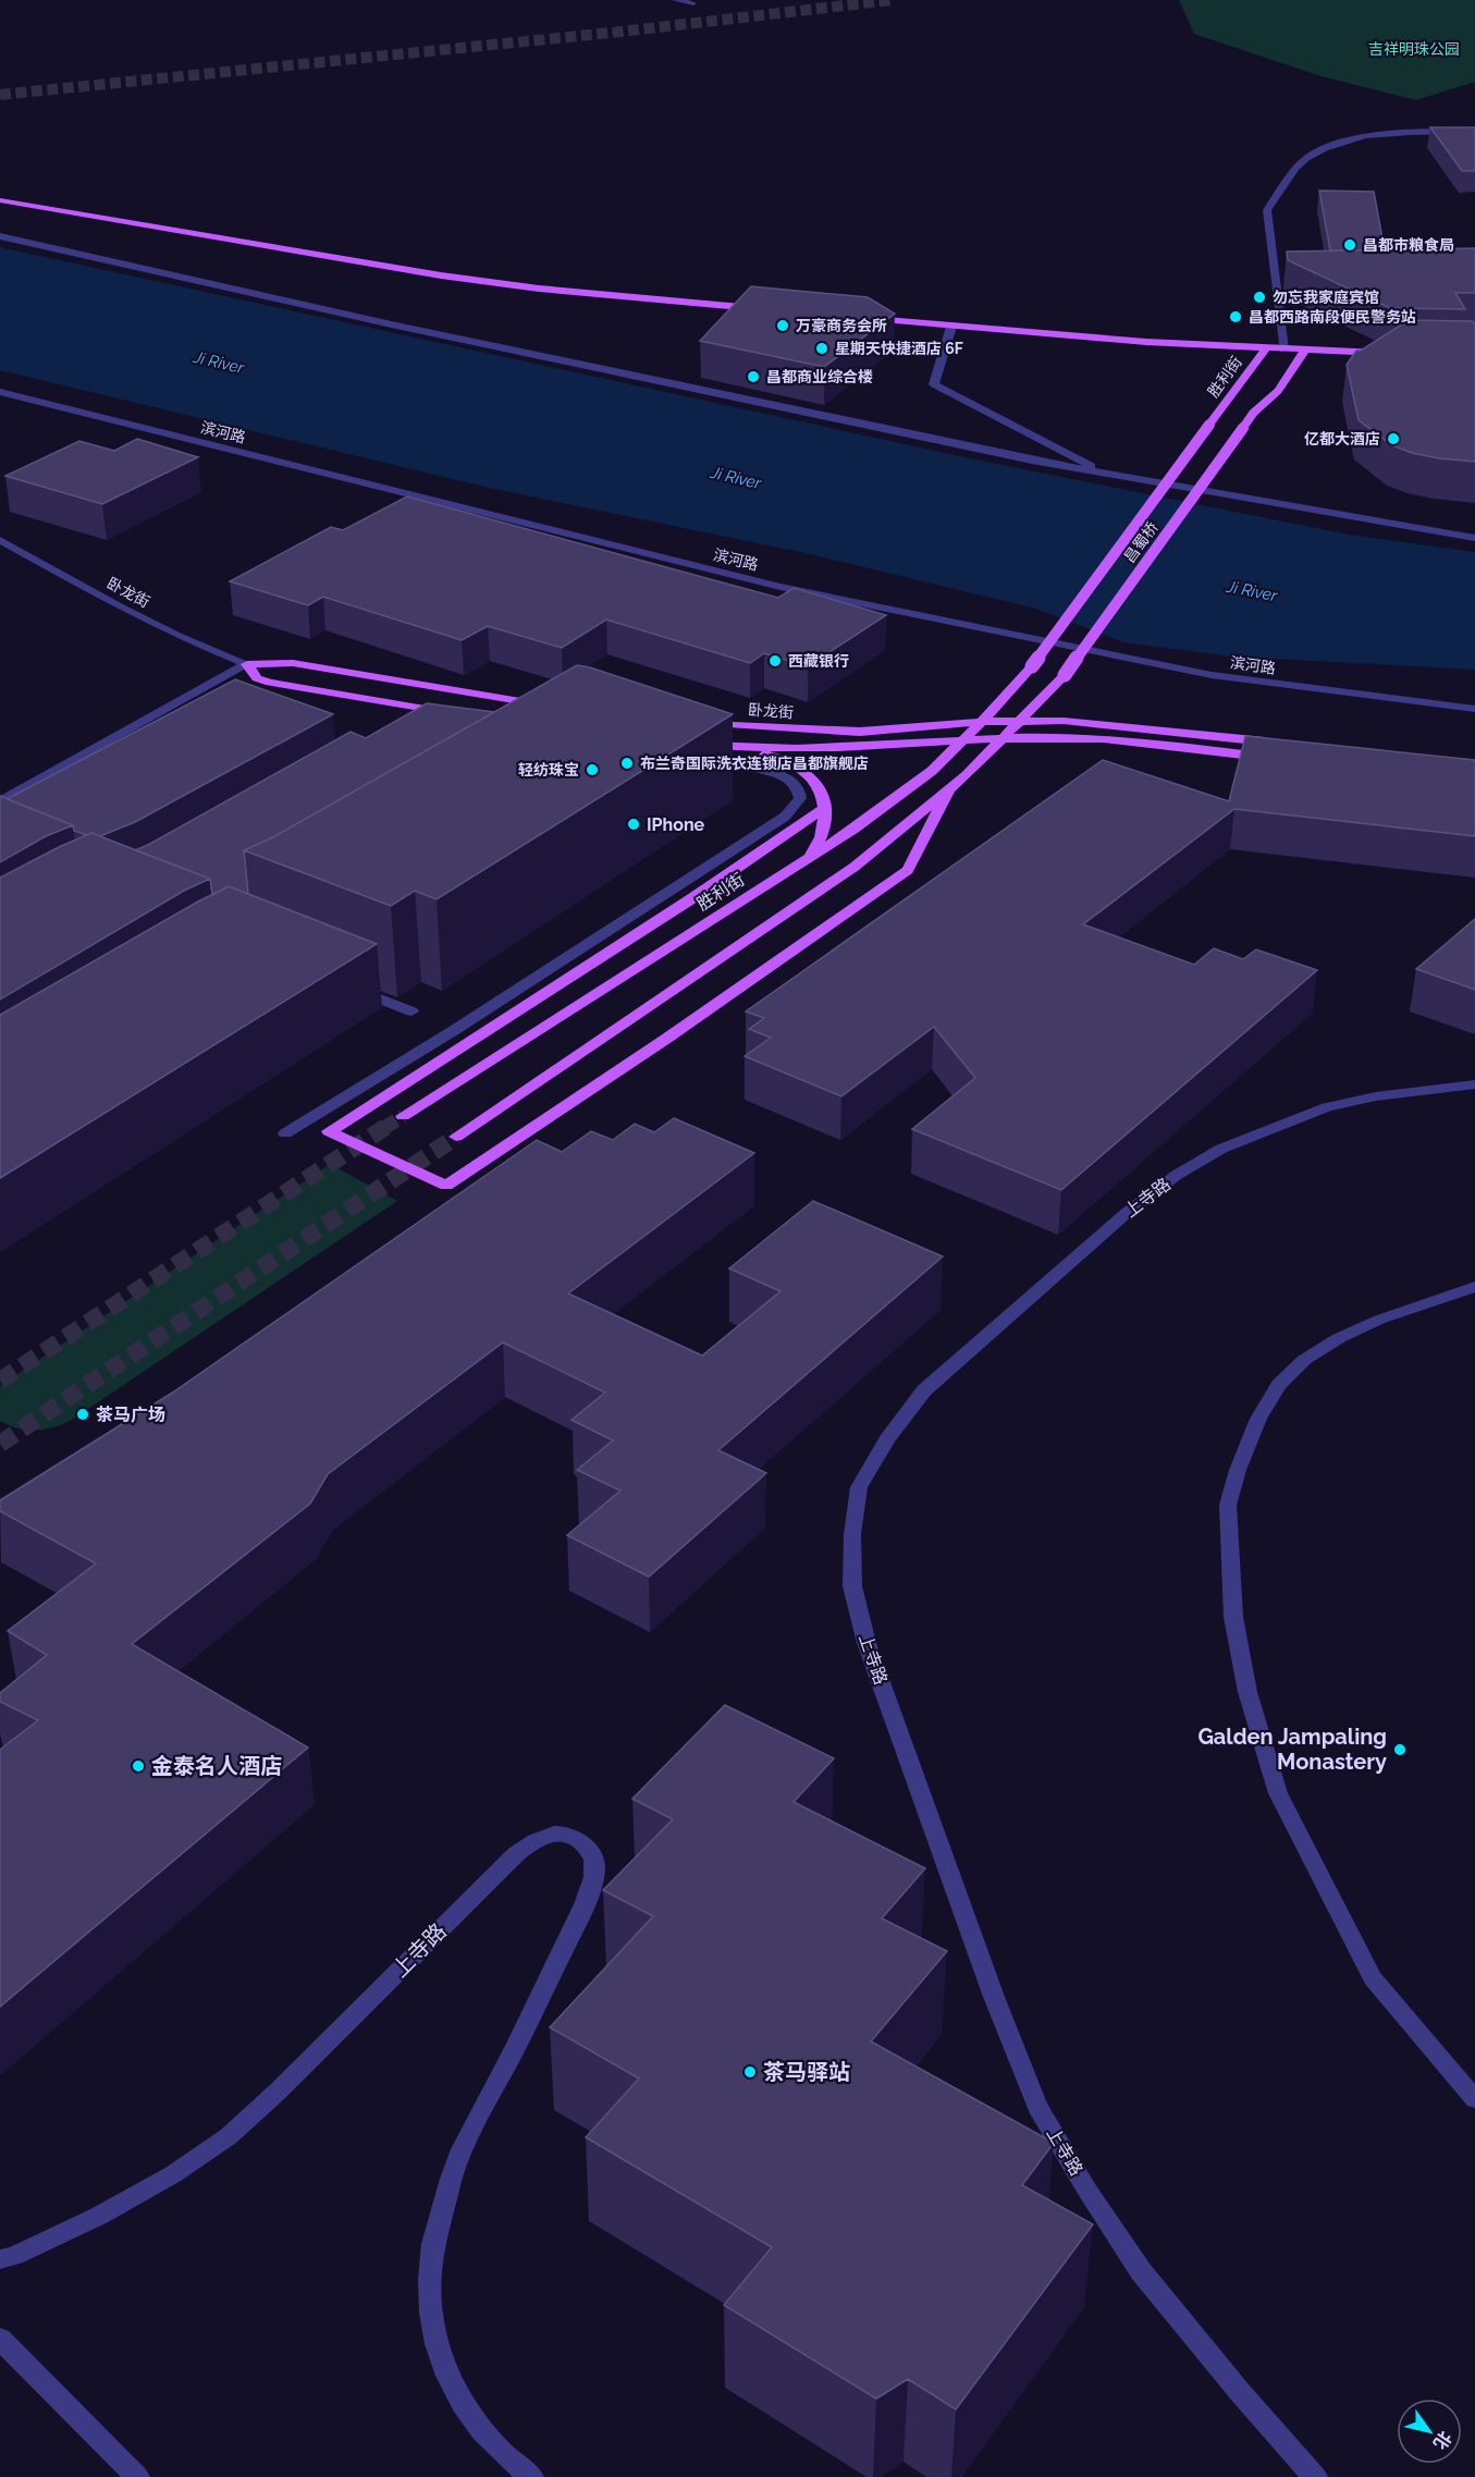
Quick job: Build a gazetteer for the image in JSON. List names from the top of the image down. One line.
{"streets":{"main road":["胜利街","昌蜀桥","卧龙街"],"street":["滨河路","上寺路"]},"crossings":[["胜利街","昌蜀桥"],["胜利街","卧龙街"],["昌蜀桥","卧龙街"]],"water":["Ji River"],"parks":["吉祥明珠公园"],"places":["昌都市粮食局","勿忘我家庭宾馆","昌都西路南段便民警务站","万豪商务会所","星期天快捷酒店 6F","昌都商业综合楼","亿都大酒店","西藏银行","布兰奇国际洗衣连锁店昌都旗舰店","轻纺珠宝","IPhone","茶马广场","Galden Jampaling Monastery","金泰名人酒店","茶马驿站"],"north":"bottom right"}
